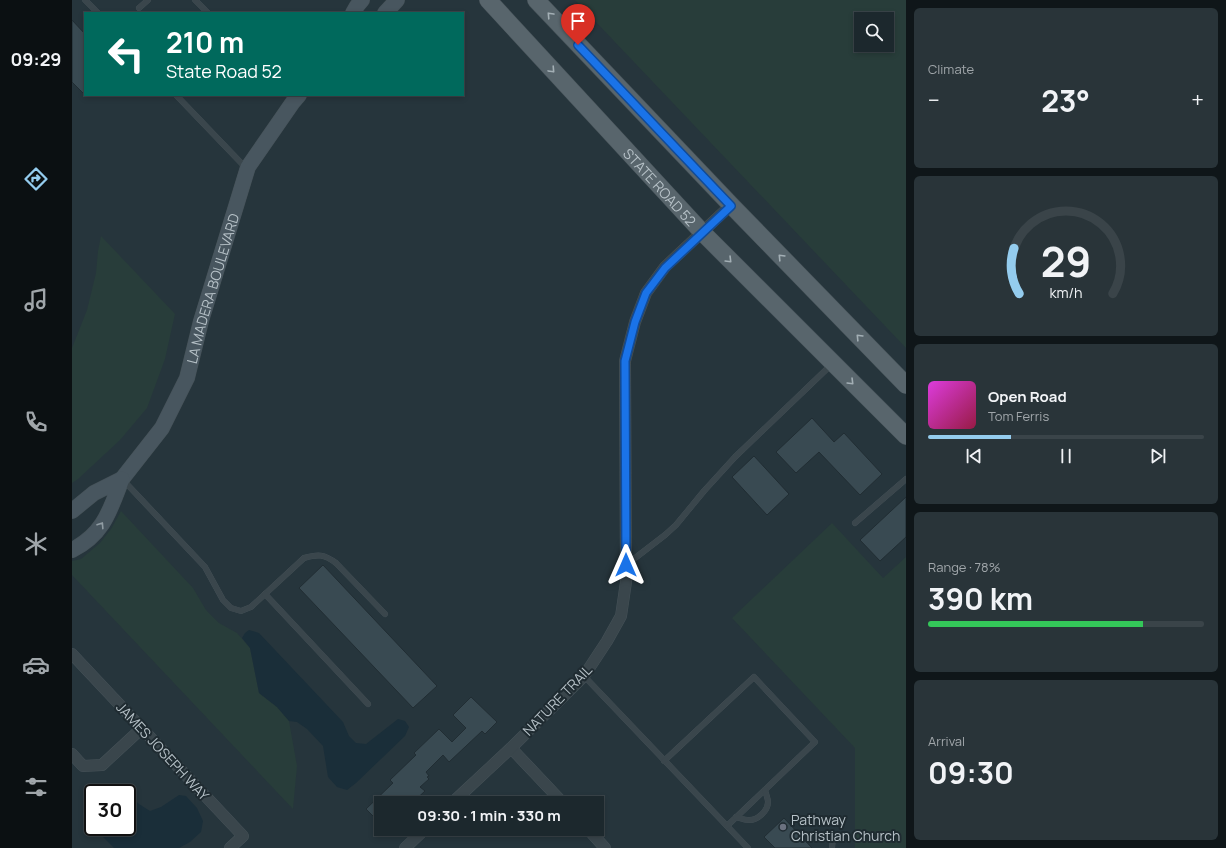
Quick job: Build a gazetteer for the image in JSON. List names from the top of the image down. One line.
{"streets":{"main road":["STATE ROAD 52"],"street":["LA MADERA BOULEVARD","NATURE TRAIL","JAMES JOSEPH WAY"]},"crossings":[["STATE ROAD 52","NATURE TRAIL"]],"places":["Pathway Christian Church"],"page":{"tabs":"09:29","tile":["Climate",["Range · 78%","390 km"],["Arrival","09:30"]],"turn":["210 m","State Road 52"],"heat":["−","23°","+"],"song":["Open Road","Tom Ferris"],"limit":"30","trip":"09:30 · 1 min · 330 m","gauge":["29","km/h"]}}
